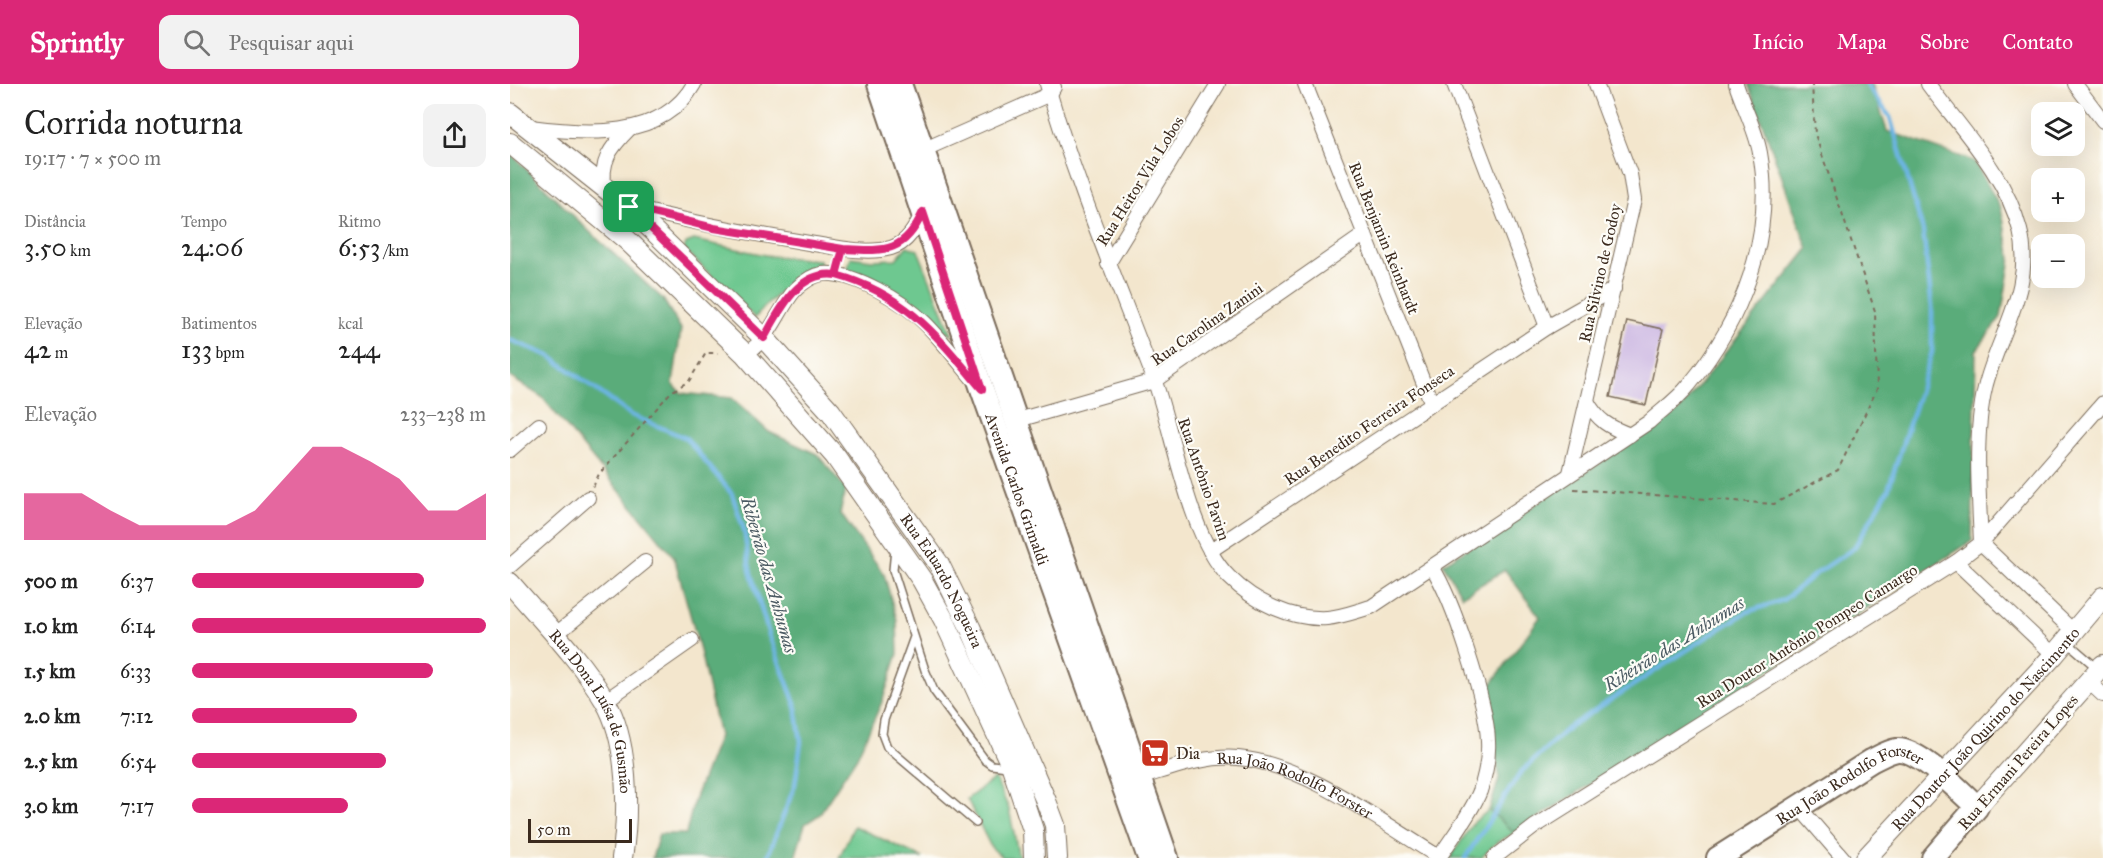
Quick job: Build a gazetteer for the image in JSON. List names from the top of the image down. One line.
{"streets":{"main road":["Avenida Carlos Grimaldi","Rua Eduardo Nogueira","Rua Dona Luísa de Gusmão","Rua Doutor João Quirino do Nascimento","Rua Ermani Pereira Lopes","Rua João Rodolfo Forster"],"street":["Rua Heitor Vila Lobos","Rua Benjamin Reinhardt","Rua Silvino de Godoy","Rua Carolina Zanini","Rua Benedito Ferreira Fonseca","Rua Antônio Pavim","Rua Doutor Antônio Pompeo Camargo"]},"crossings":[["Rua Heitor Vila Lobos","Rua Antônio Pavim"],["Rua Benjamin Reinhardt","Rua Carolina Zanini"],["Rua Benjamin Reinhardt","Rua Benedito Ferreira Fonseca"],["Rua Silvino de Godoy","Rua Benedito Ferreira Fonseca"],["Rua Silvino de Godoy","Rua Antônio Pavim"],["Rua Carolina Zanini","Rua Antônio Pavim"],["Rua Carolina Zanini","Avenida Carlos Grimaldi"],["Rua Benedito Ferreira Fonseca","Rua Antônio Pavim"],["Avenida Carlos Grimaldi","Rua João Rodolfo Forster"],["Rua Doutor João Quirino do Nascimento","Rua João Rodolfo Forster"],["Rua Ermani Pereira Lopes","Rua João Rodolfo Forster"]],"water":["Ribeirão das Anhumas"],"places":{"supermarket":["Dia"]},"scale_bar":"50 m","page":{"header":"Sprintly","search":"Pesquisar aqui","nav":["Início","Mapa","Sobre","Contato"],"heading":["Corrida noturna","19:17 · 7 × 500 m"],"map_buttons":["+","−"],"stats":[["Distância","3.50 km"],["Tempo","24:06"],["Ritmo","6:53 /km"],["Elevação","42 m"],["Batimentos","133 bpm"],["kcal","244"]],"chart":["Elevação","233–238 m"],"list":[{"name":"500 m","note":"6:37"},{"name":"1.0 km","note":"6:14"},{"name":"1.5 km","note":"6:33"},{"name":"2.0 km","note":"7:12"},{"name":"2.5 km","note":"6:54"},{"name":"3.0 km","note":"7:17"}],"scale":"50 m"}}
